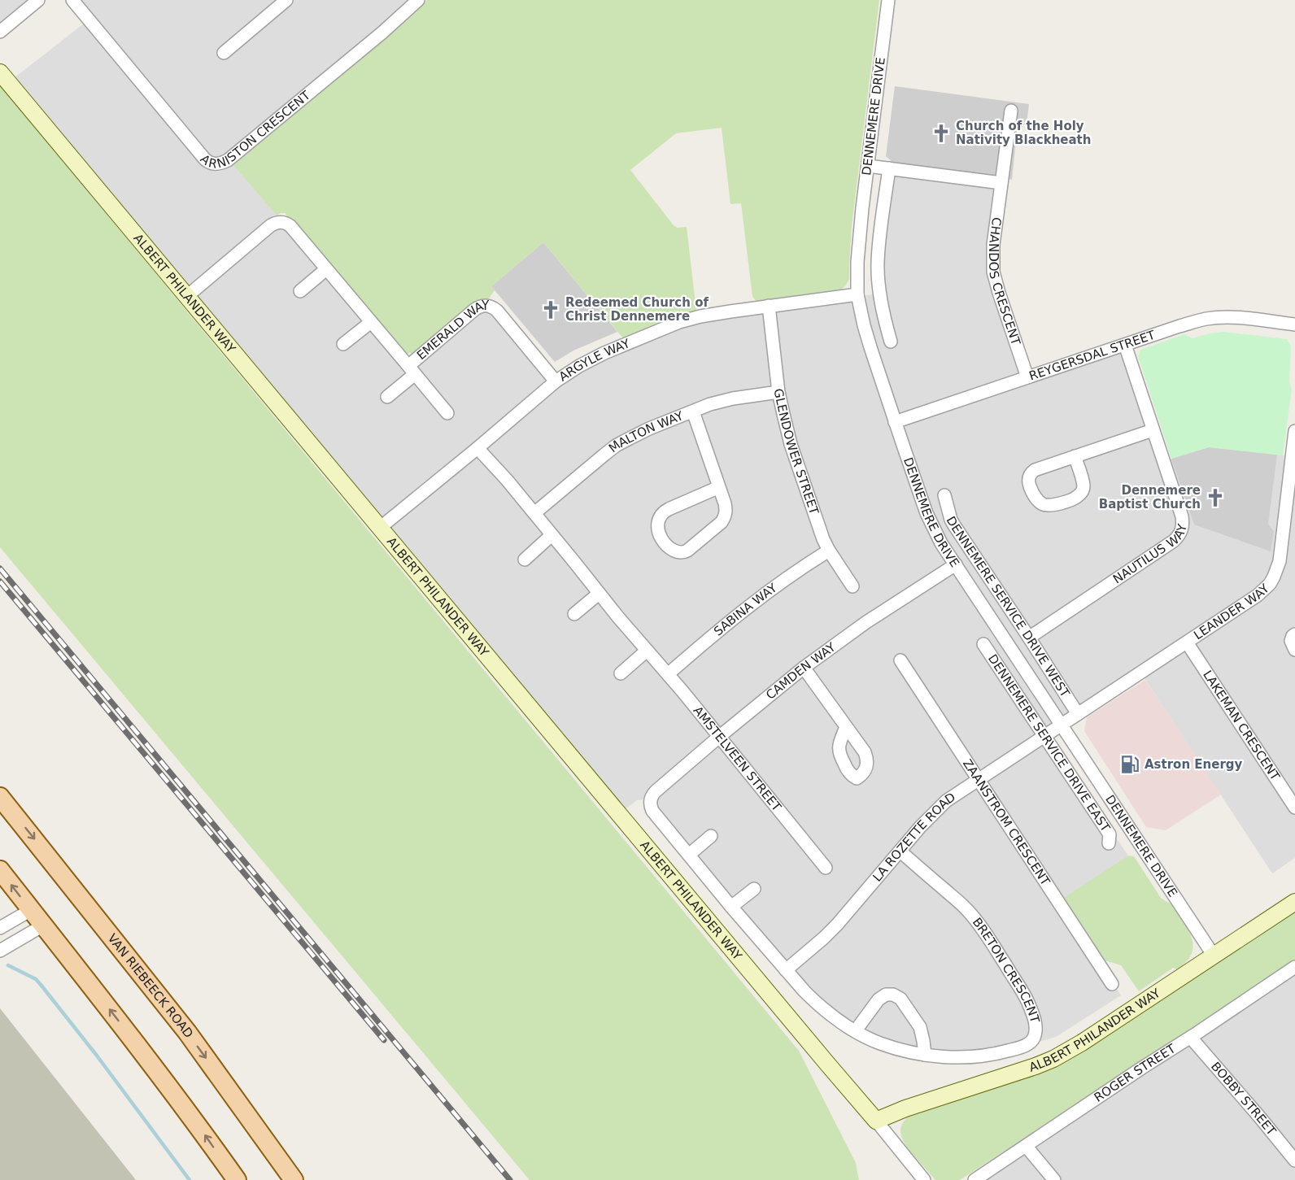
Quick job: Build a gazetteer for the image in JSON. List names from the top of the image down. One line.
{"streets":{"main road":["VAN RIEBEECK ROAD"],"street":["DENNEMERE DRIVE","ARNISTON CRESCENT","CHANDOS CRESCENT","ALBERT PHILANDER WAY","EMERALD WAY","REYGERSDAL STREET","ARGYLE WAY","MALTON WAY","GLENDOWER STREET","NAUTILUS WAY","DENNEMERE SERVICE DRIVE WEST","SABINA WAY","LEANDER WAY","CAMDEN WAY","LAKEMAN CRESCENT","DENNEMERE SERVICE DRIVE EAST","AMSTELVEEN STREET","ZAANSTROM CRESCENT","LA ROZETTE ROAD","BRETON CRESCENT","ROGER STREET","BOBBY STREET"]},"crossings":[["DENNEMERE DRIVE","ALBERT PHILANDER WAY"],["DENNEMERE DRIVE","REYGERSDAL STREET"],["DENNEMERE DRIVE","ARGYLE WAY"],["DENNEMERE DRIVE","LEANDER WAY"],["DENNEMERE DRIVE","CAMDEN WAY"],["DENNEMERE DRIVE","LA ROZETTE ROAD"],["CHANDOS CRESCENT","REYGERSDAL STREET"],["ALBERT PHILANDER WAY","EMERALD WAY"],["ALBERT PHILANDER WAY","ARGYLE WAY"],["EMERALD WAY","ARGYLE WAY"],["REYGERSDAL STREET","NAUTILUS WAY"],["ARGYLE WAY","GLENDOWER STREET"],["ARGYLE WAY","AMSTELVEEN STREET"],["MALTON WAY","GLENDOWER STREET"],["MALTON WAY","AMSTELVEEN STREET"],["GLENDOWER STREET","SABINA WAY"],["NAUTILUS WAY","DENNEMERE SERVICE DRIVE WEST"],["DENNEMERE SERVICE DRIVE WEST","LEANDER WAY"],["SABINA WAY","AMSTELVEEN STREET"],["LEANDER WAY","LAKEMAN CRESCENT"],["LEANDER WAY","LA ROZETTE ROAD"],["CAMDEN WAY","AMSTELVEEN STREET"],["CAMDEN WAY","BRETON CRESCENT"],["DENNEMERE SERVICE DRIVE EAST","LA ROZETTE ROAD"],["ZAANSTROM CRESCENT","LA ROZETTE ROAD"],["LA ROZETTE ROAD","BRETON CRESCENT"],["ROGER STREET","BOBBY STREET"]],"places":{"church":["Church of the Holy Nativity Blackheath","Redeemed Church of Christ Dennemere","Dennemere Baptist Church"],"fuel station":["Astron Energy"]}}
